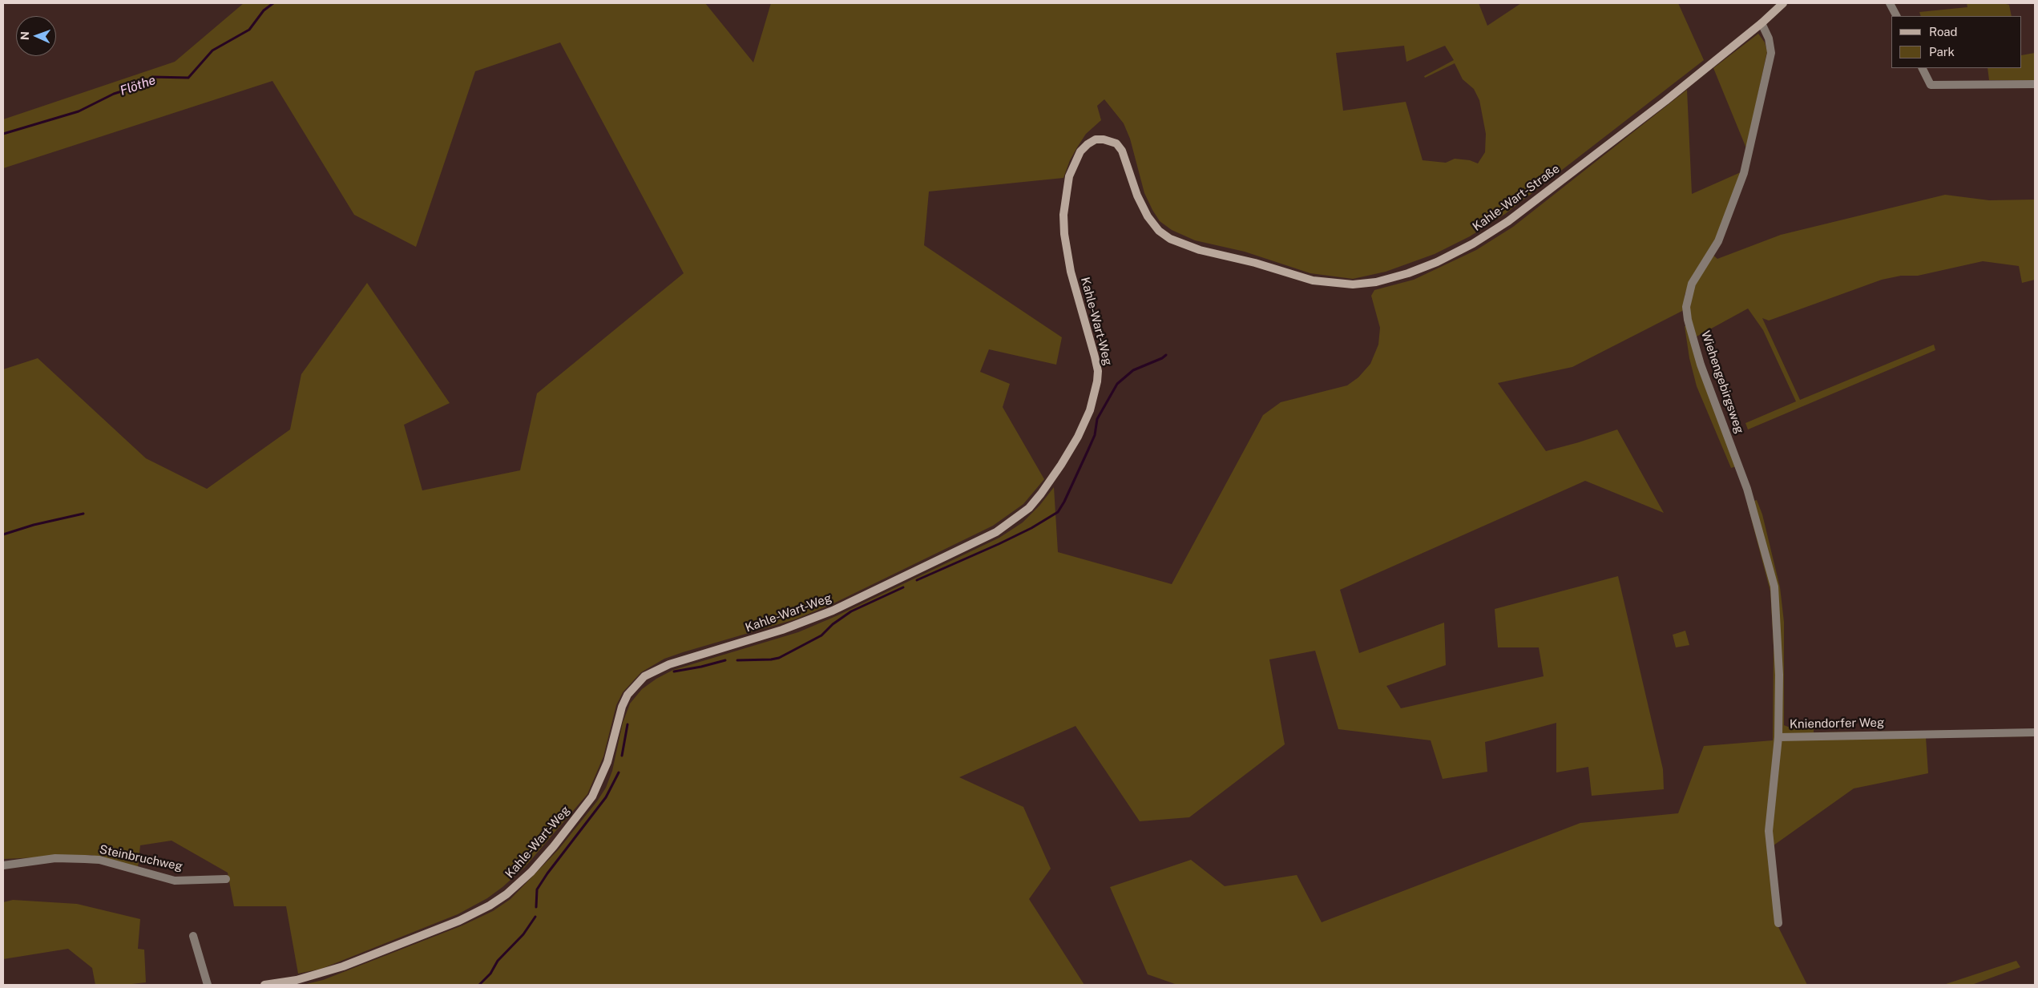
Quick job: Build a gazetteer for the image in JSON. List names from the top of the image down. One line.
{"streets":{"street":["Kahle-Wart-Straße","Kahle-Wart-Weg","Wiehengebirgsweg","Kniendorfer Weg","Steinbruchweg"]},"crossings":[["Kahle-Wart-Straße","Kahle-Wart-Weg"],["Kahle-Wart-Straße","Wiehengebirgsweg"],["Wiehengebirgsweg","Kniendorfer Weg"]],"water":["Flöthe"],"legend":["Road","Park"],"north":"left"}
